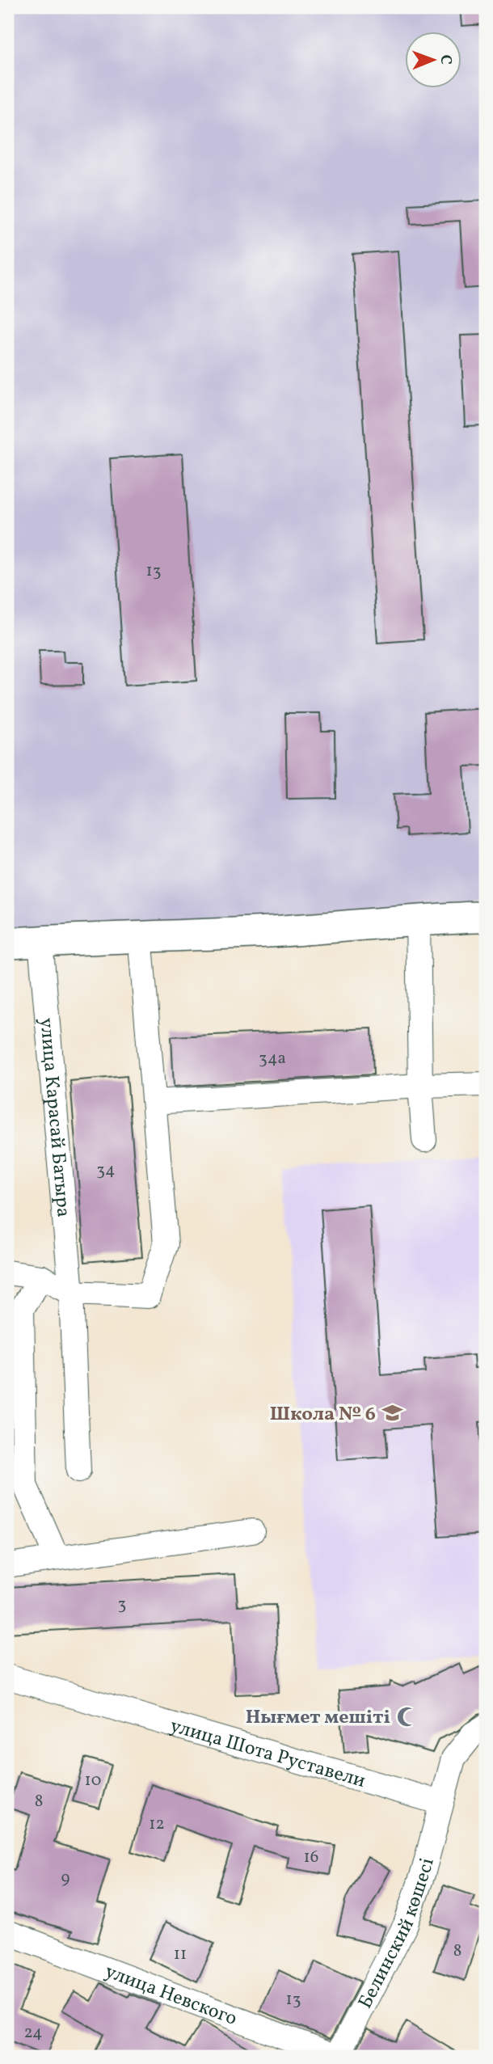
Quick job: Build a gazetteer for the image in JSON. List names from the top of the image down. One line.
{"streets":{"street":["улица Карасай Батыра","улица Шота Руставели","Белинский көшесi","улица Невского"]},"crossings":[["улица Шота Руставели","Белинский көшесi"],["Белинский көшесi","улица Невского"]],"places":{"school or university":["Школа № 6"],"mosque":["Нығмет мешіті"]},"house_numbers":["13","34a","34","3","10","8","12","16","9","8","11","13","24"],"north":"right"}
